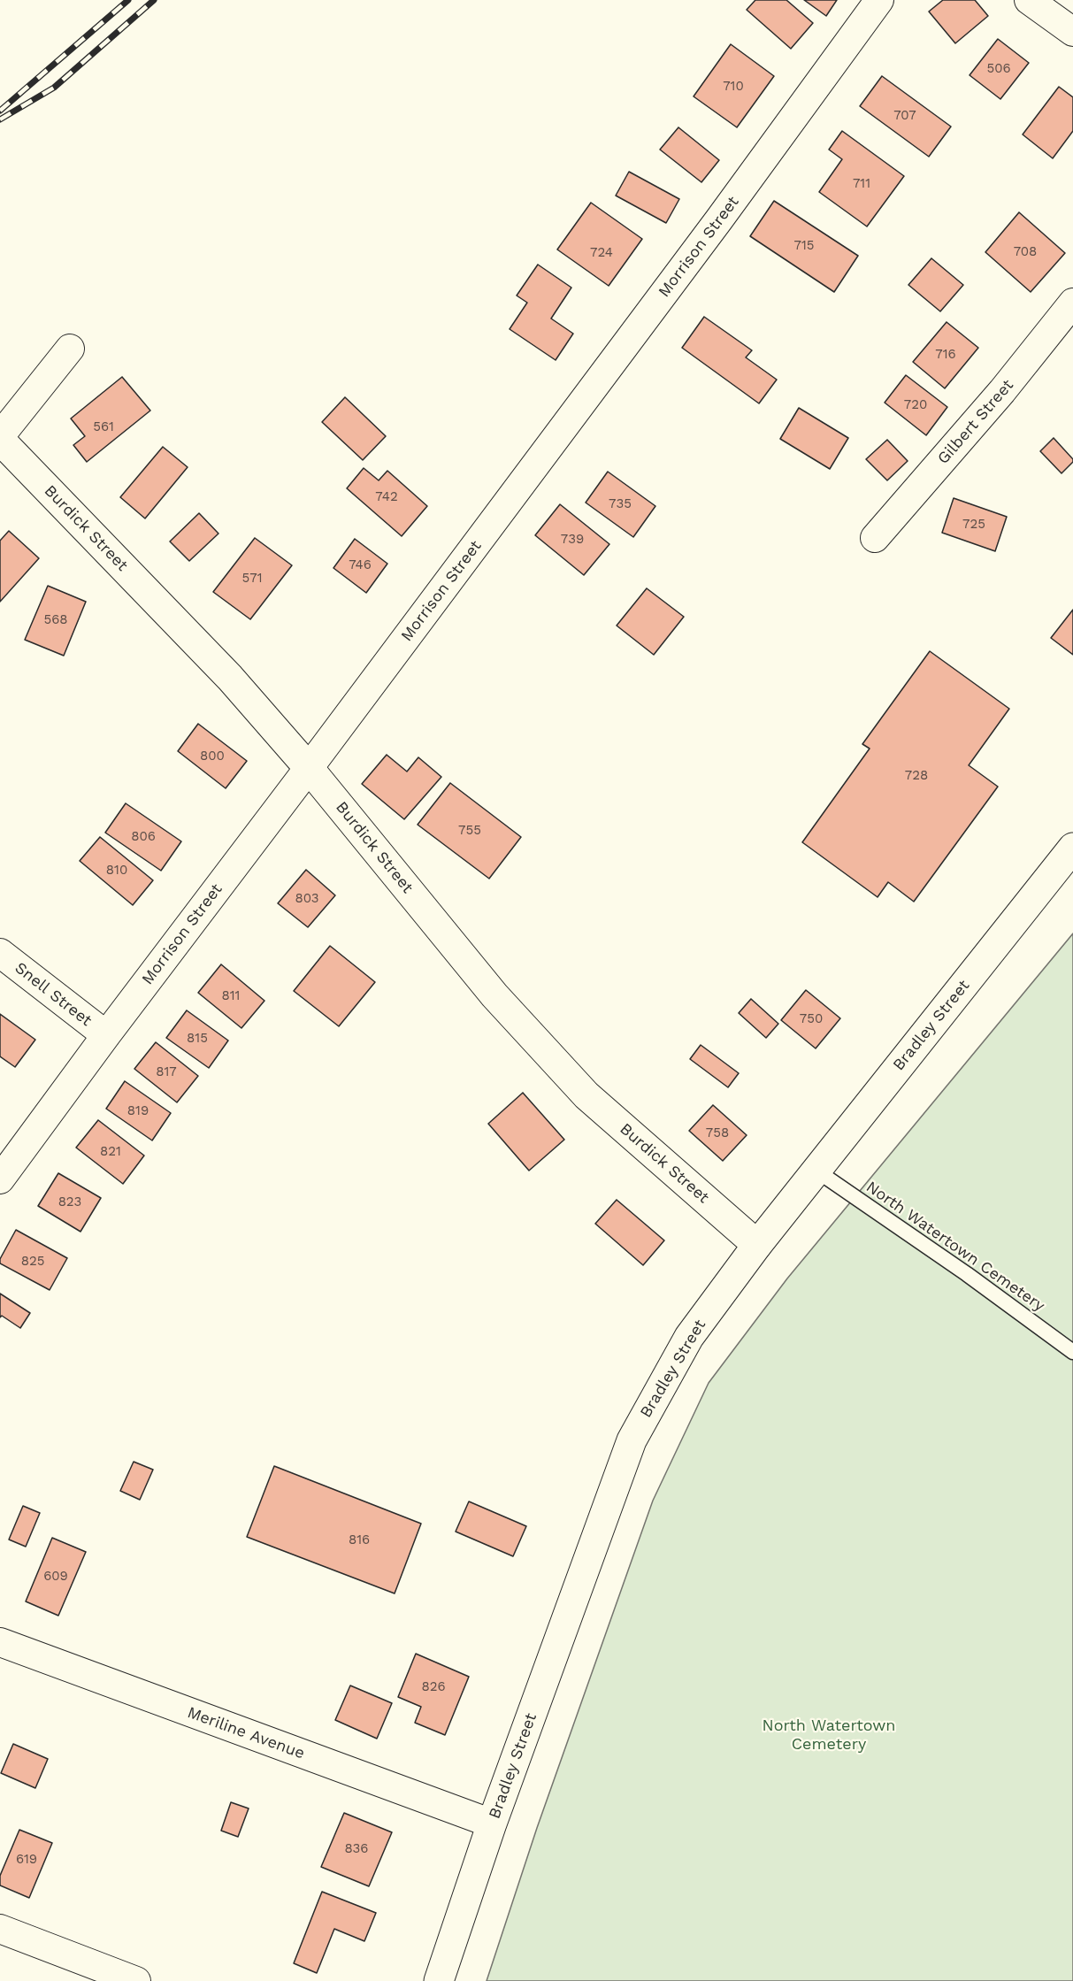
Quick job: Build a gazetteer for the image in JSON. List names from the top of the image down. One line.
{"streets":{"main road":["Burdick Street","Bradley Street"],"street":["Morrison Street","Gilbert Street","Snell Street","Meriline Avenue"],"lane":["North Watertown Cemetery"]},"crossings":[["Morrison Street","Burdick Street"],["Morrison Street","Snell Street"],["Burdick Street","Bradley Street"],["Bradley Street","North Watertown Cemetery"],["Bradley Street","Meriline Avenue"]],"parks":["North Watertown Cemetery"],"house_numbers":["506","710","707","711","715","708","724","716","720","561","742","735","725","739","746","571","568","800","728","755","806","810","803","811","750","815","817","819","758","821","823","825","816","609","826","836","619"]}
